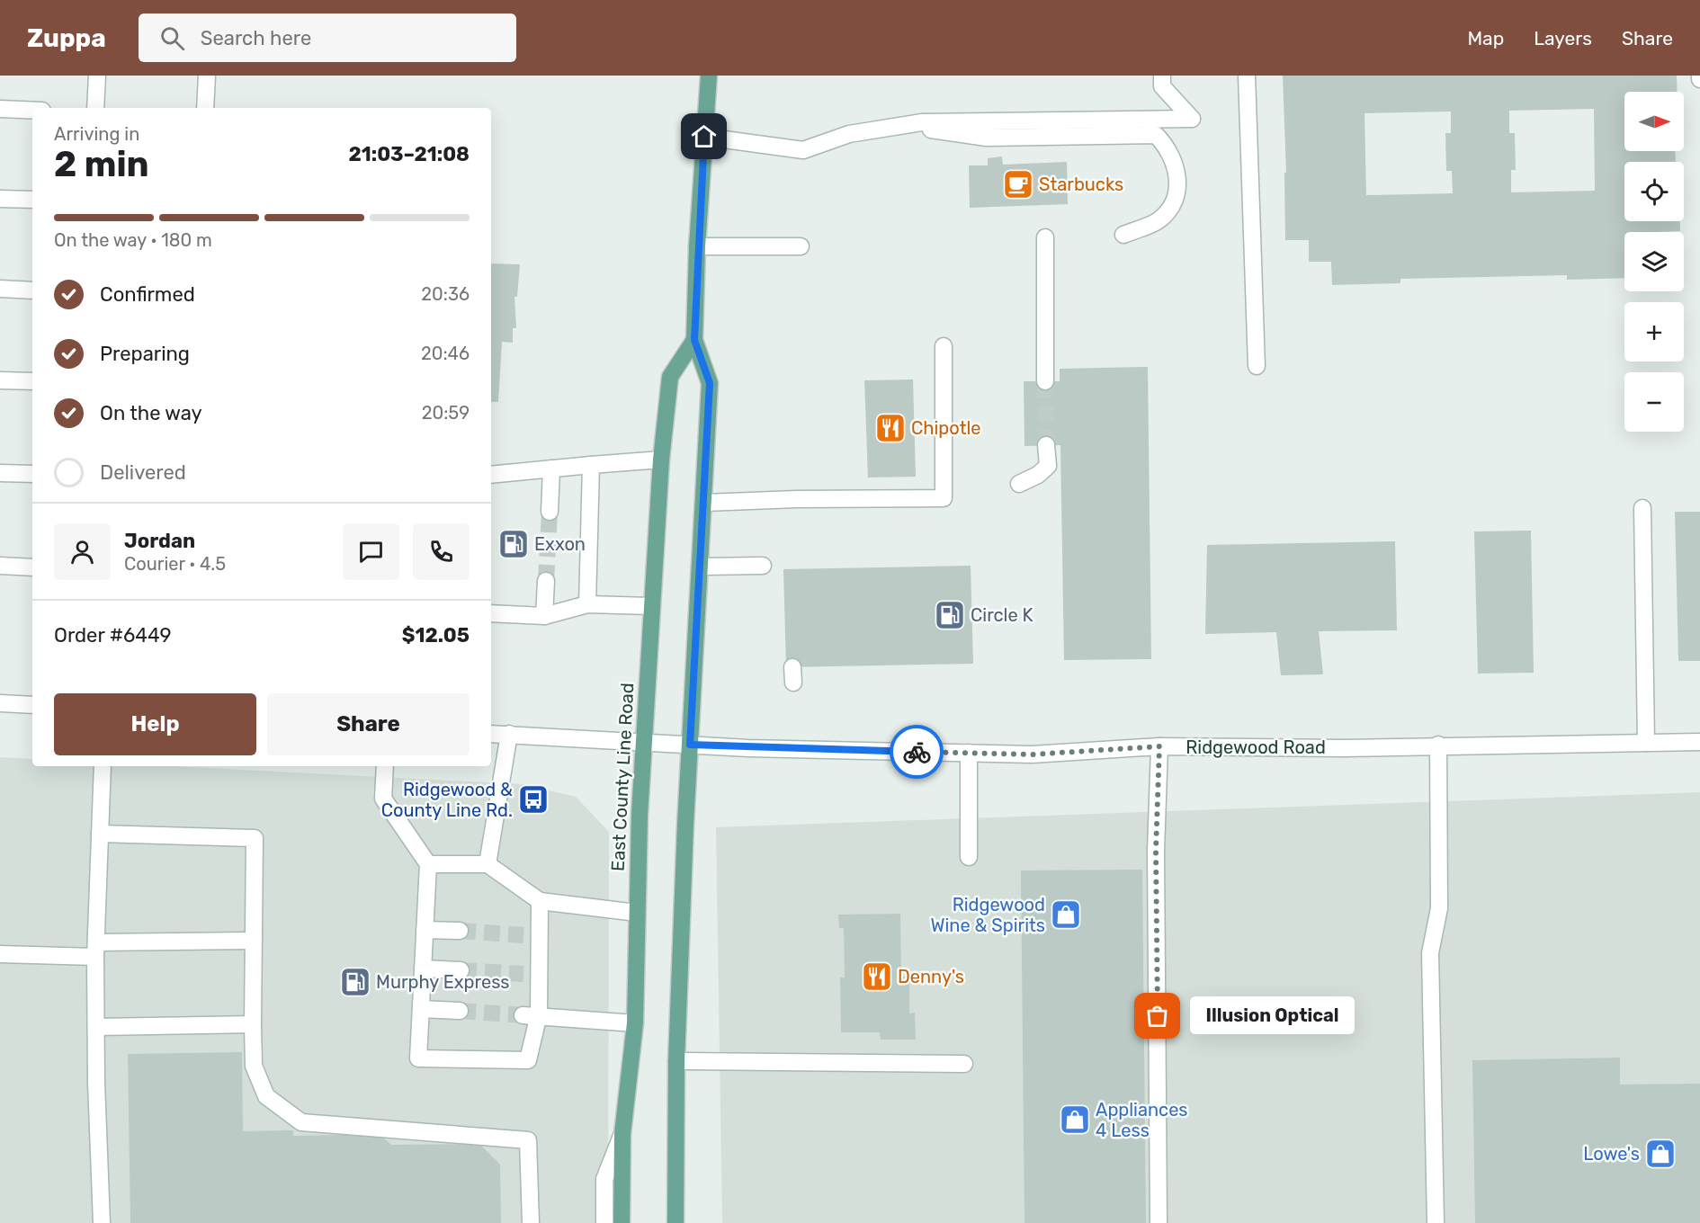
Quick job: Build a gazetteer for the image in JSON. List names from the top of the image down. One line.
{"streets":{"main road":["East County Line Road"],"street":["Ridgewood Road"]},"crossings":[["Ridgewood Road","East County Line Road"]],"places":{"cafe":["Starbucks"],"restaurant":["Chipotle","Denny's"],"fuel station":["Exxon","Circle K","Murphy Express"],"bus stop":["Ridgewood & County Line Rd."],"shop":["Ridgewood Wine & Spirits","Appliances 4 Less","Lowe's"],"other":["Illusion Optical"]},"north":"right","page":{"header":"Zuppa","search":"Search here","nav":["Map","Layers","Share"],"map_buttons":["+","−"],"heading":["2 min","Arriving in","21:03–21:08"],"panel":["Jordan","Courier · 4.5","Order #6449","$12.05"],"bar":"On the way · 180 m","list":[["Confirmed","20:36"],["Preparing","20:46"],["On the way","20:59"],"Delivered"],"buttons":["Help","Share"],"bubble":"Illusion Optical"}}
